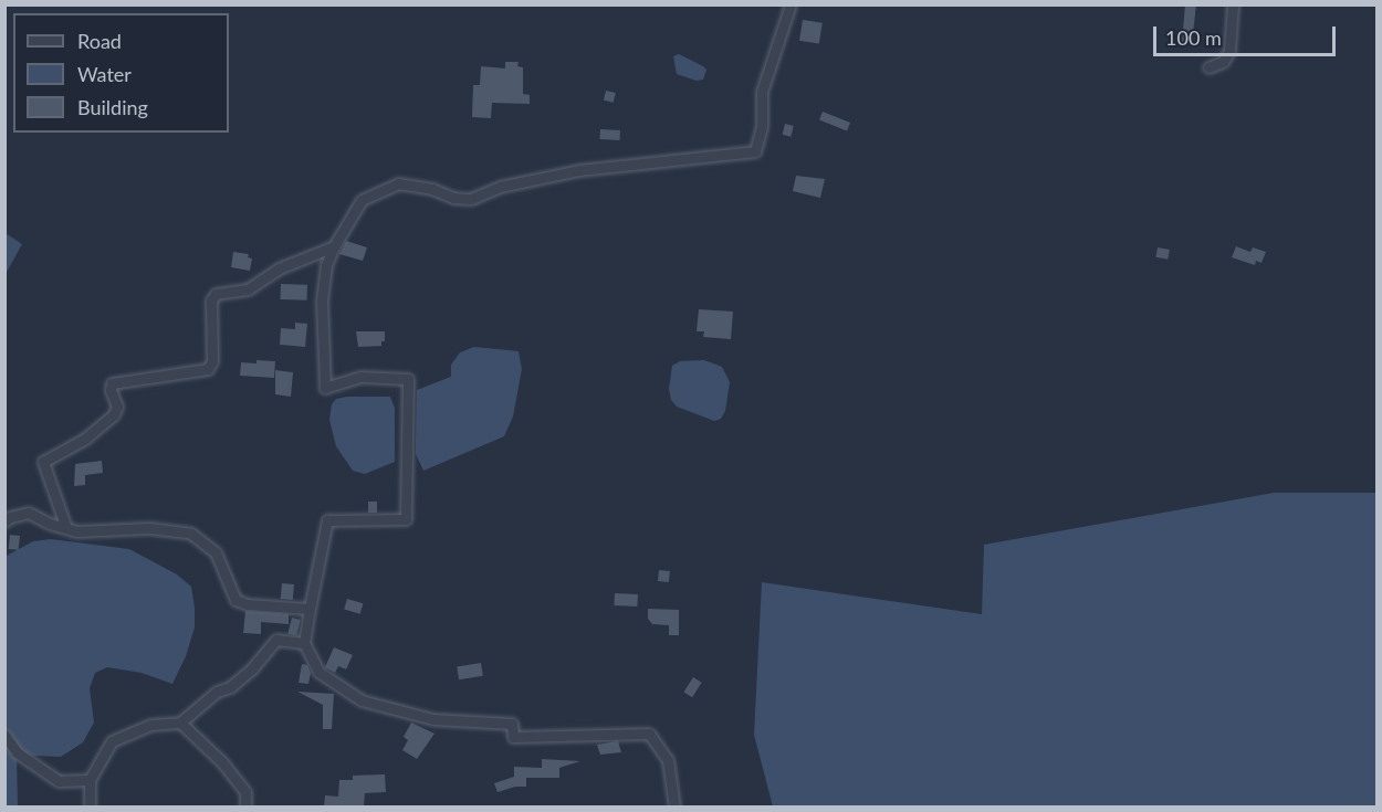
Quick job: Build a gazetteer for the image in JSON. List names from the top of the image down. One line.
{"legend":["Road","Water","Building"],"scale_bar":"100 m"}
